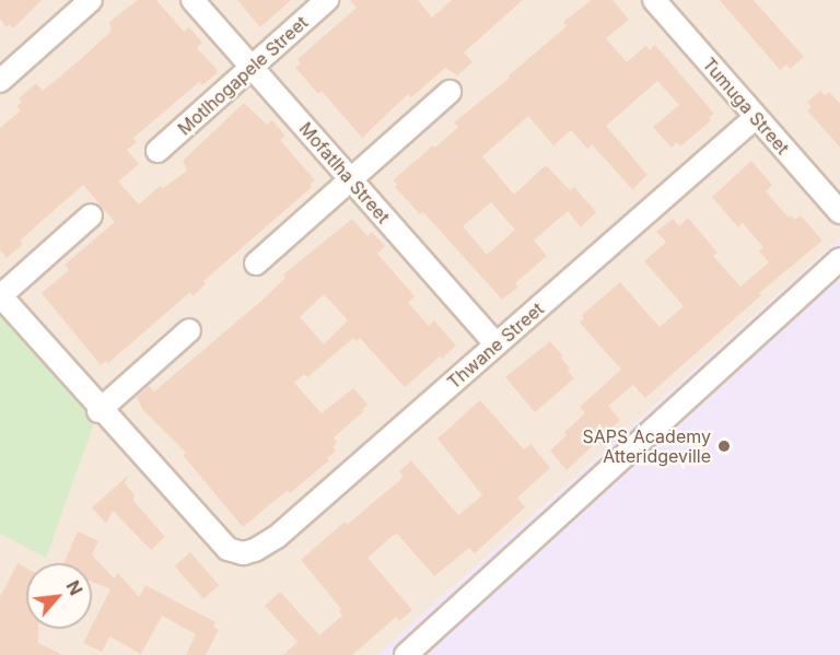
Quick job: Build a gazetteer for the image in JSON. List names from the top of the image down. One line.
{"streets":{"street":["Motlhogapele Street","Tumuga Street","Mofatlha Street","Thwane Street"]},"crossings":[["Motlhogapele Street","Mofatlha Street"],["Tumuga Street","Thwane Street"],["Mofatlha Street","Thwane Street"]],"places":["SAPS Academy Atteridgeville"],"north":"top right"}
